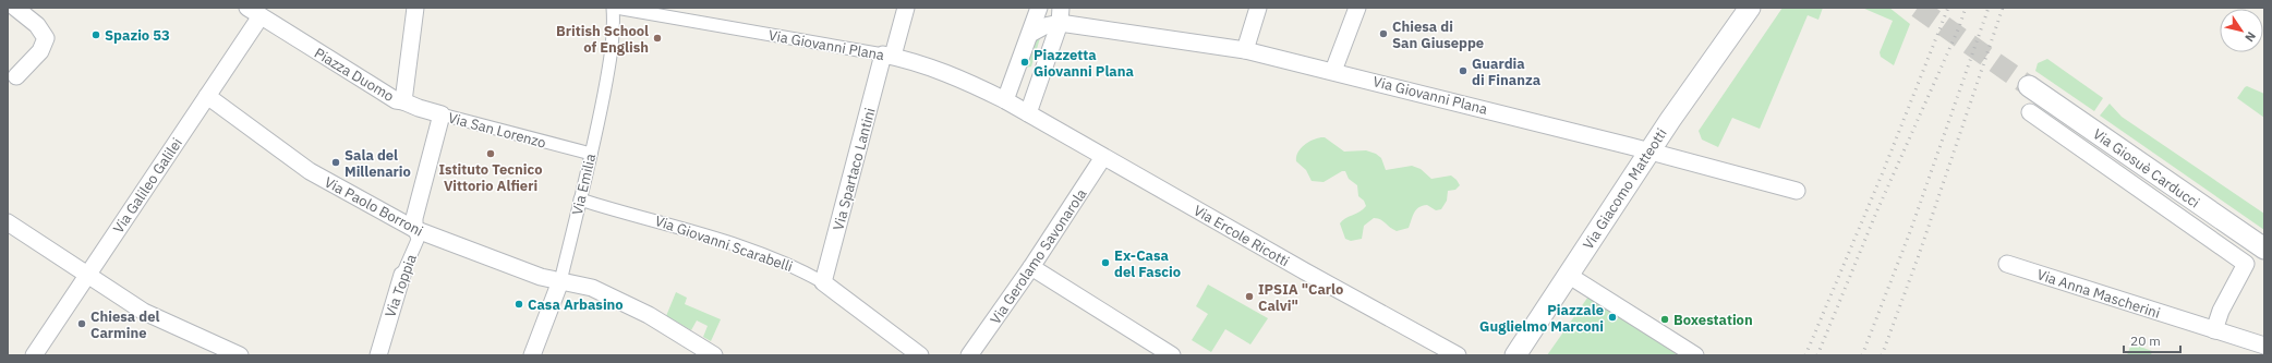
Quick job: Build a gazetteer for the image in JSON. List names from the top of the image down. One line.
{"streets":{"street":["Via Giovanni Plana","Piazza Duomo","Via San Lorenzo","Via Giosuè Carducci","Via Spartaco Lantini","Via Emilia","Via Galileo Galilei","Via Giacomo Matteotti","Via Paolo Borroni","Via Ercole Ricotti","Via Giovanni Scarabelli","Via Gerolamo Savonarola","Via Toppia","Via Anna Mascherini"]},"crossings":[["Via Giovanni Plana","Via Spartaco Lantini"],["Via Giovanni Plana","Via Giacomo Matteotti"],["Via Giovanni Plana","Via Ercole Ricotti"],["Piazza Duomo","Via San Lorenzo"],["Piazza Duomo","Via Galileo Galilei"],["Via San Lorenzo","Via Emilia"],["Via San Lorenzo","Via Toppia"],["Via Giosuè Carducci","Via Anna Mascherini"],["Via Spartaco Lantini","Via Giovanni Scarabelli"],["Via Emilia","Via Paolo Borroni"],["Via Emilia","Via Giovanni Scarabelli"],["Via Galileo Galilei","Via Paolo Borroni"],["Via Paolo Borroni","Via Toppia"],["Via Ercole Ricotti","Via Gerolamo Savonarola"]],"places":["Chiesa di San Giuseppe","Spazio 53","British School of English","Piazzetta Giovanni Plana","Guardia di Finanza","Istituto Tecnico Vittorio Alfieri","Sala del Millenario","Ex-Casa del Fascio","IPSIA \"Carlo Calvi\"","Casa Arbasino","Piazzale Guglielmo Marconi","Boxestation","Chiesa del Carmine"],"scale_bar":"20 m","north":"bottom right"}
